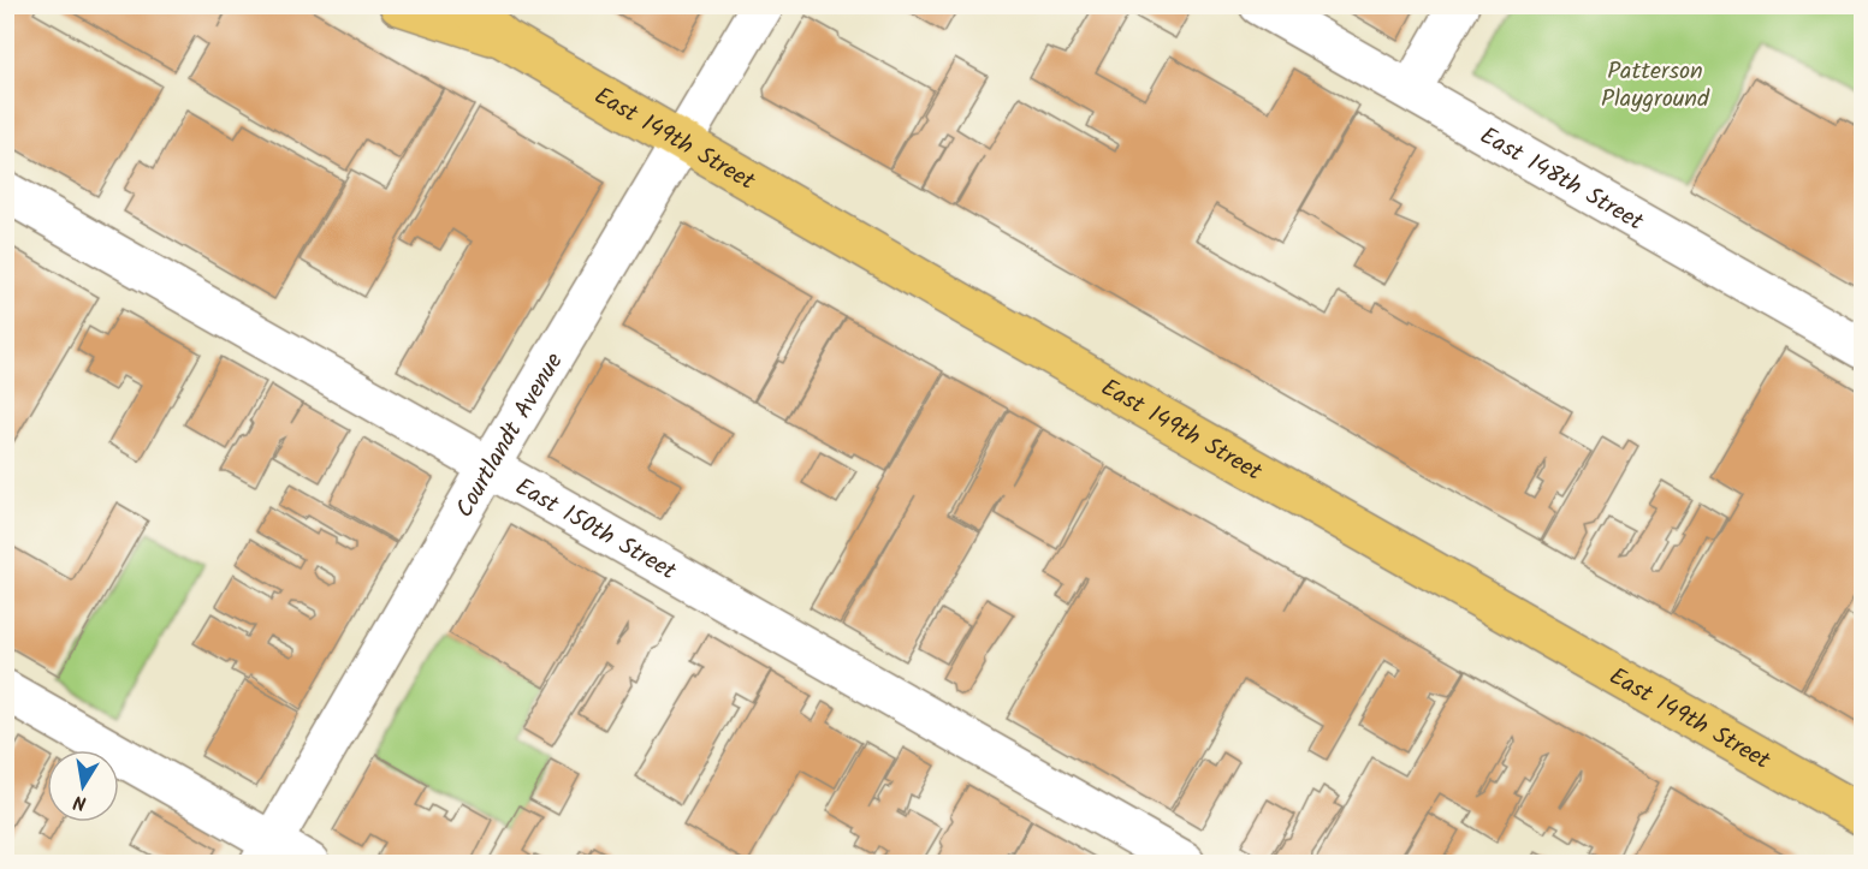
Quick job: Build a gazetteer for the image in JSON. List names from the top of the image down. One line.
{"streets":{"main road":["East 149th Street"],"street":["East 148th Street","Courtlandt Avenue","East 150th Street"]},"crossings":[["East 149th Street","Courtlandt Avenue"],["Courtlandt Avenue","East 150th Street"]],"parks":["Patterson Playground"],"north":"bottom"}
